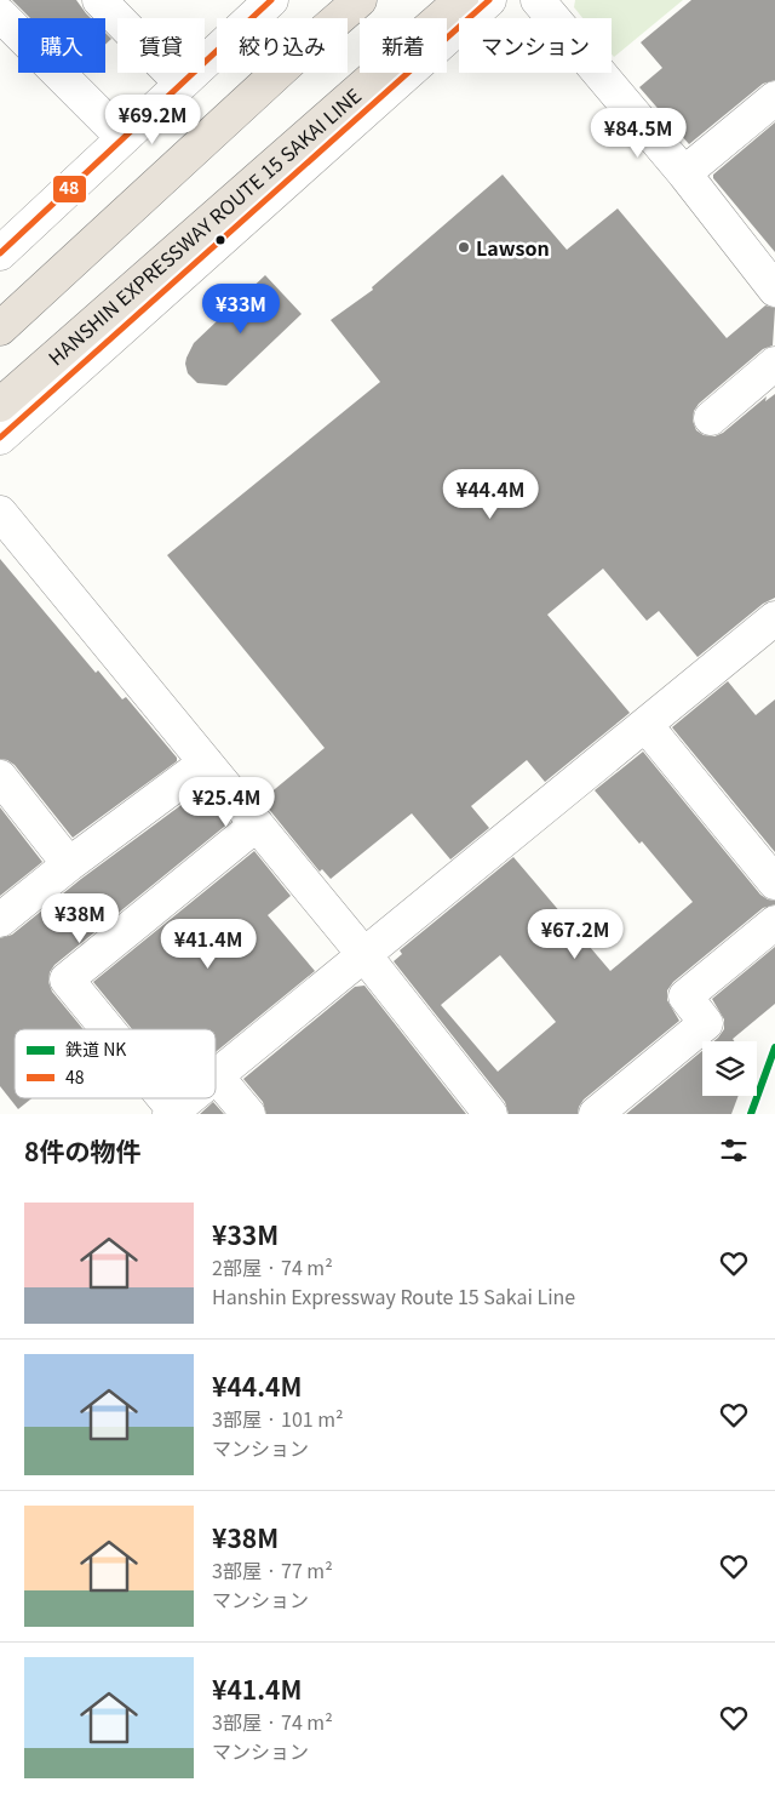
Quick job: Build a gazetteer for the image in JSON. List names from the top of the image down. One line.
{"streets":{"highway":["HANSHIN EXPRESSWAY ROUTE 15 SAKAI LINE"]},"places":["Lawson"],"lines":["transit line 48","rail line NK"],"legend":["鉄道 NK","48"],"page":{"chip":["購入","賃貸","絞り込み","新着","マンション"],"price":["¥69.2M","¥84.5M","¥33M","¥44.4M","¥25.4M","¥38M","¥67.2M","¥41.4M"],"heading":"8件の物件","list":[{"name":"¥33M","note":"2部屋 · 74 m² · Hanshin Expressway Route 15 Sakai Line"},{"name":"¥44.4M","note":"3部屋 · 101 m² · マンション"},{"name":"¥38M","note":"3部屋 · 77 m² · マンション"},{"name":"¥41.4M","note":"3部屋 · 74 m² · マンション"}]}}
